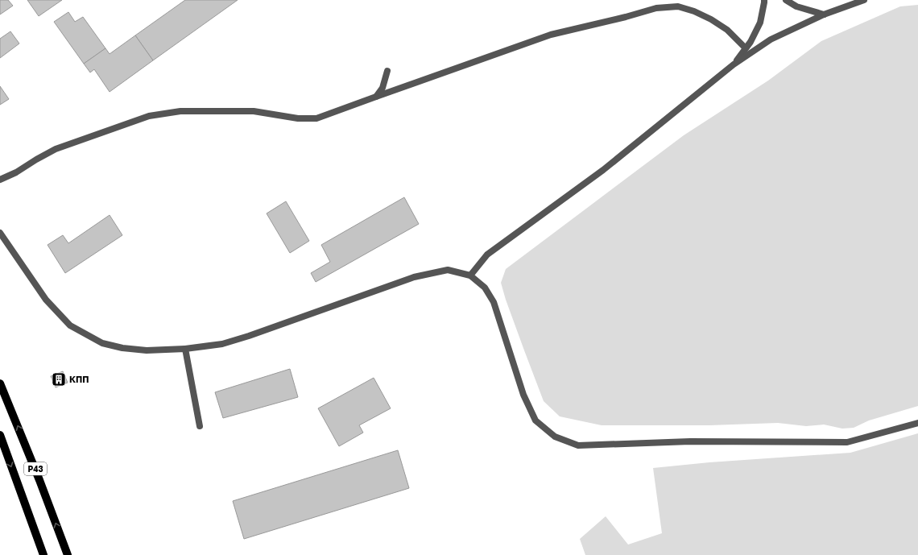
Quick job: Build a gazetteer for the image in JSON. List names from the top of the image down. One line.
{"streets":{"main road":["Р43"]},"places":{"building":["КПП"]}}
